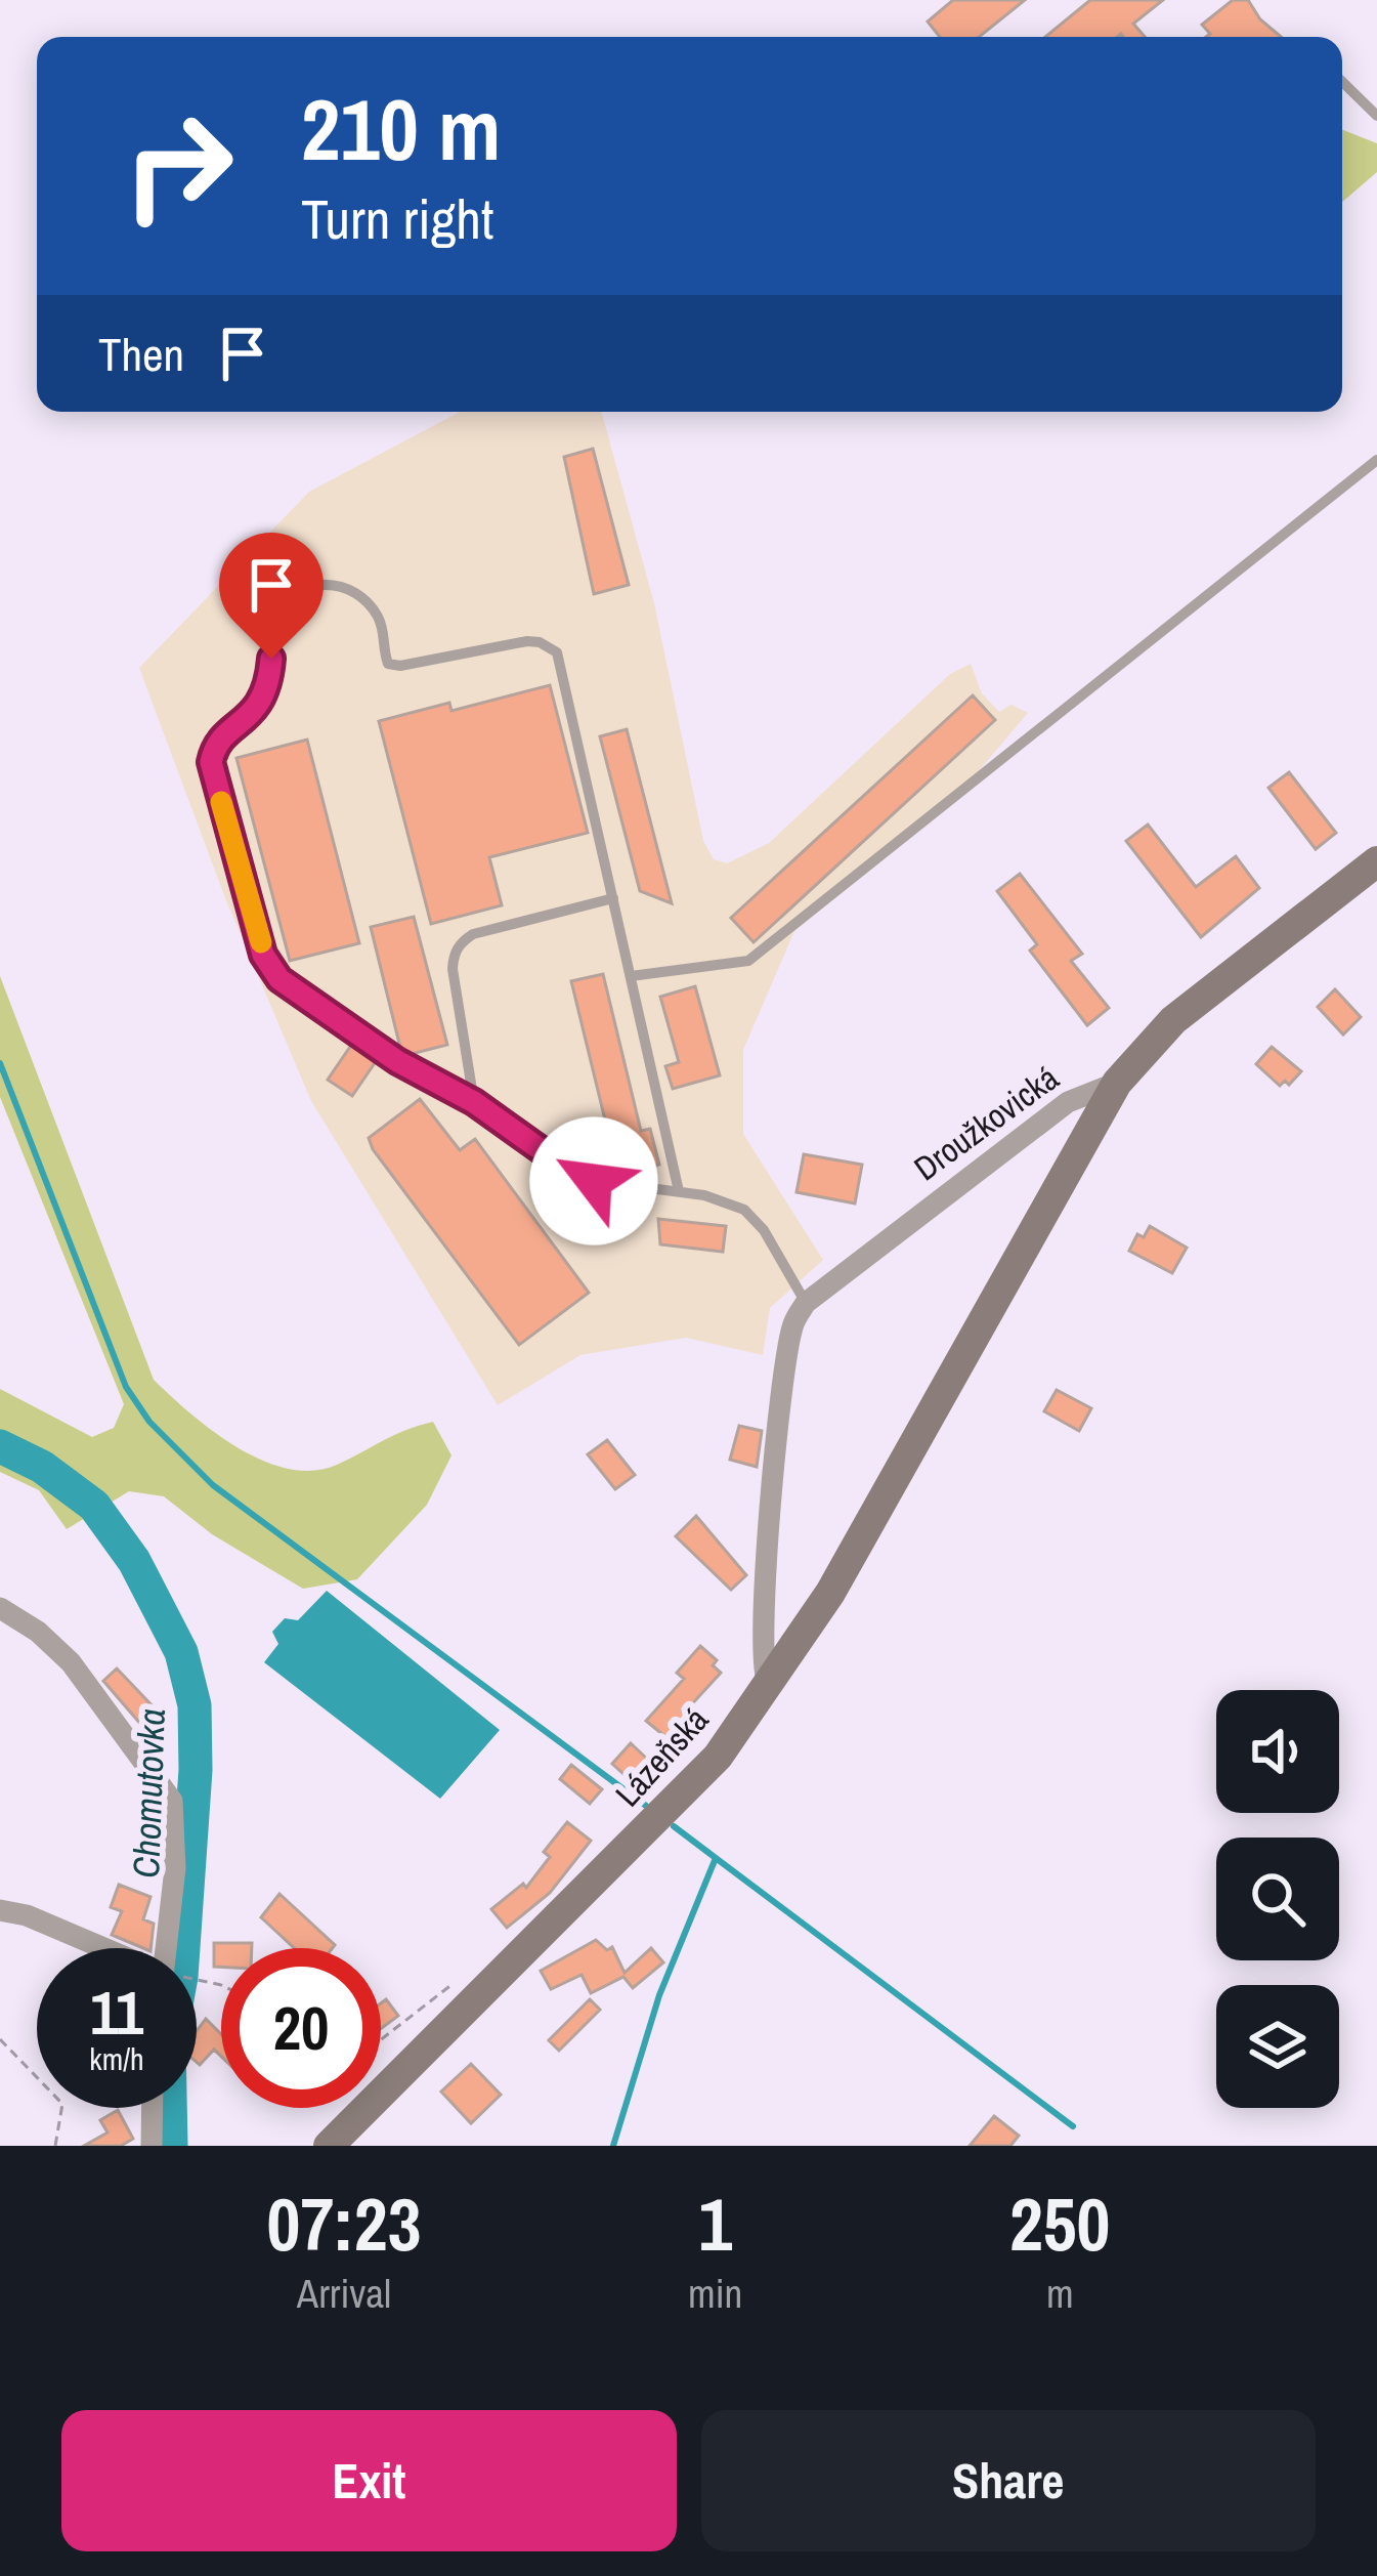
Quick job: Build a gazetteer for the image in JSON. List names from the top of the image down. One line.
{"streets":{"street":["Droužkovická","Lázeňská"]},"crossings":[["Droužkovická","Lázeňská"]],"water":["Chomutovka"],"page":{"turn":["210 m","Turn right"],"then":"Then","speed":"11 km/h","limit":"20","eta":["07:23","Arrival","1","min","250","m"],"buttons":["Exit","Share"]}}
